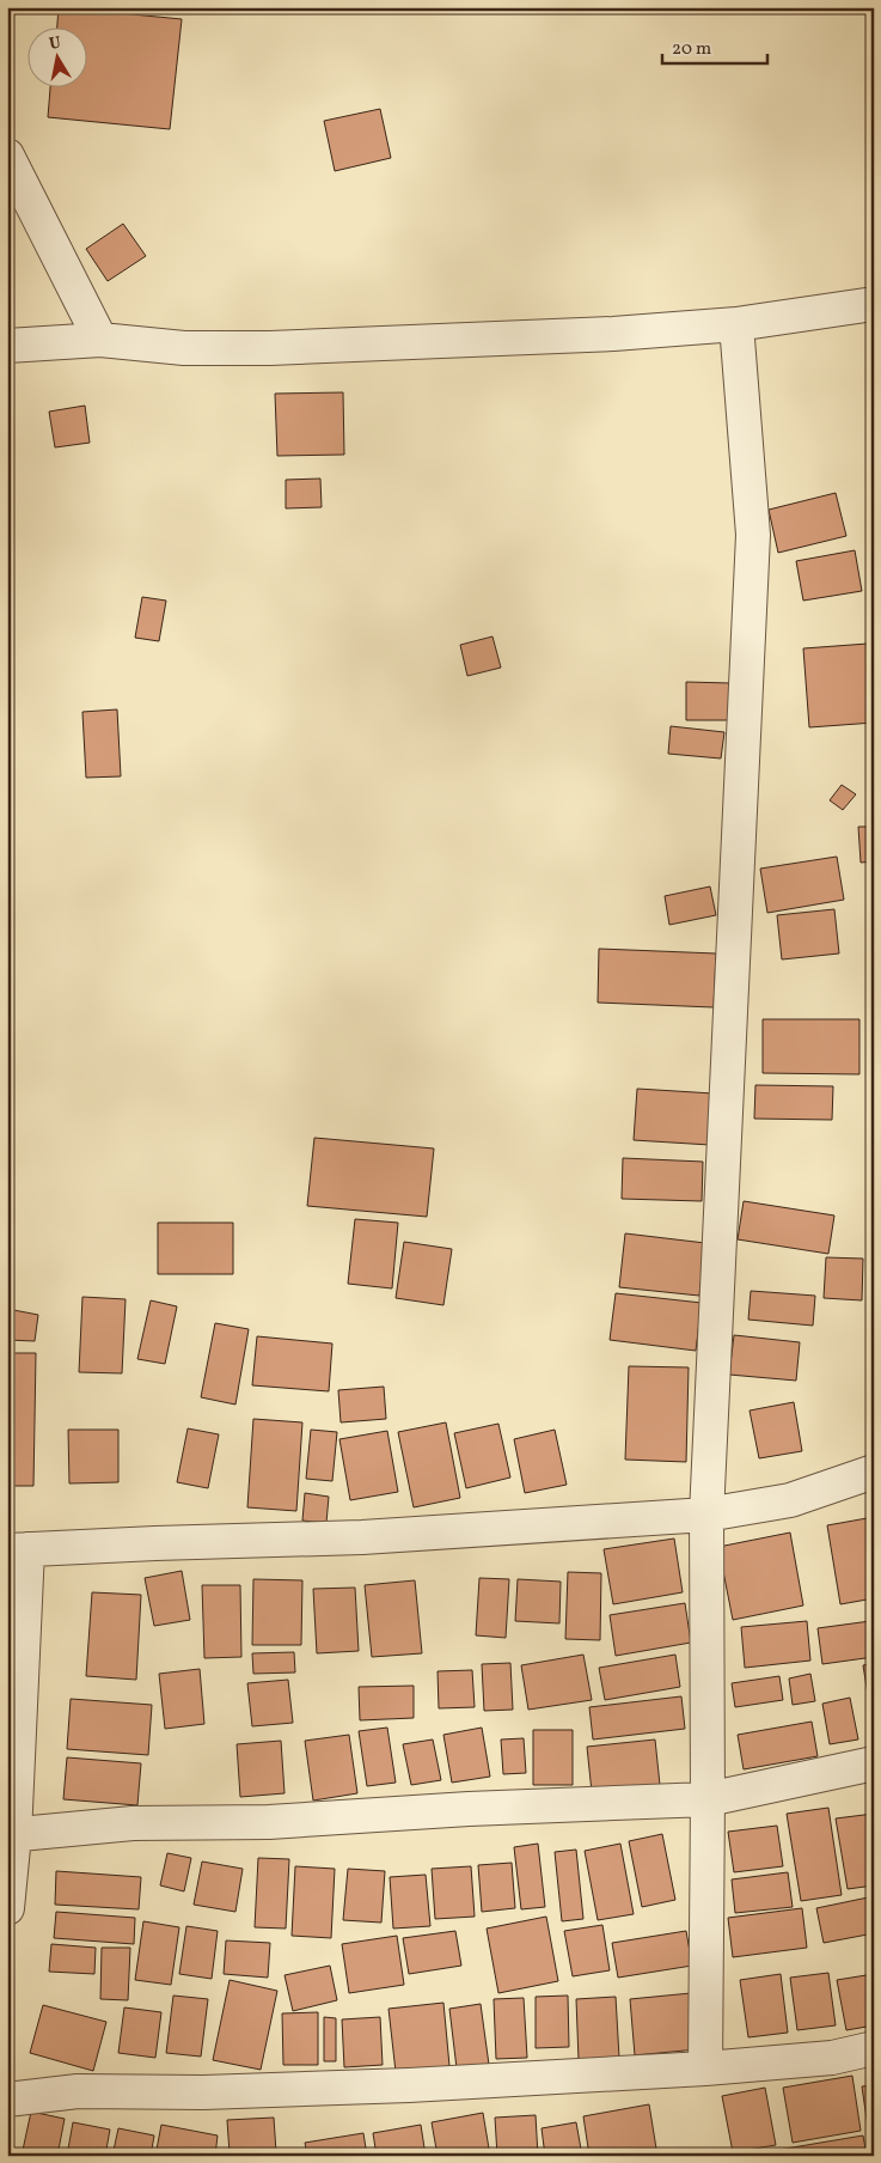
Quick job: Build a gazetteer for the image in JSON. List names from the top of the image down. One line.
{"scale_bar":"20 m","north":"top"}
